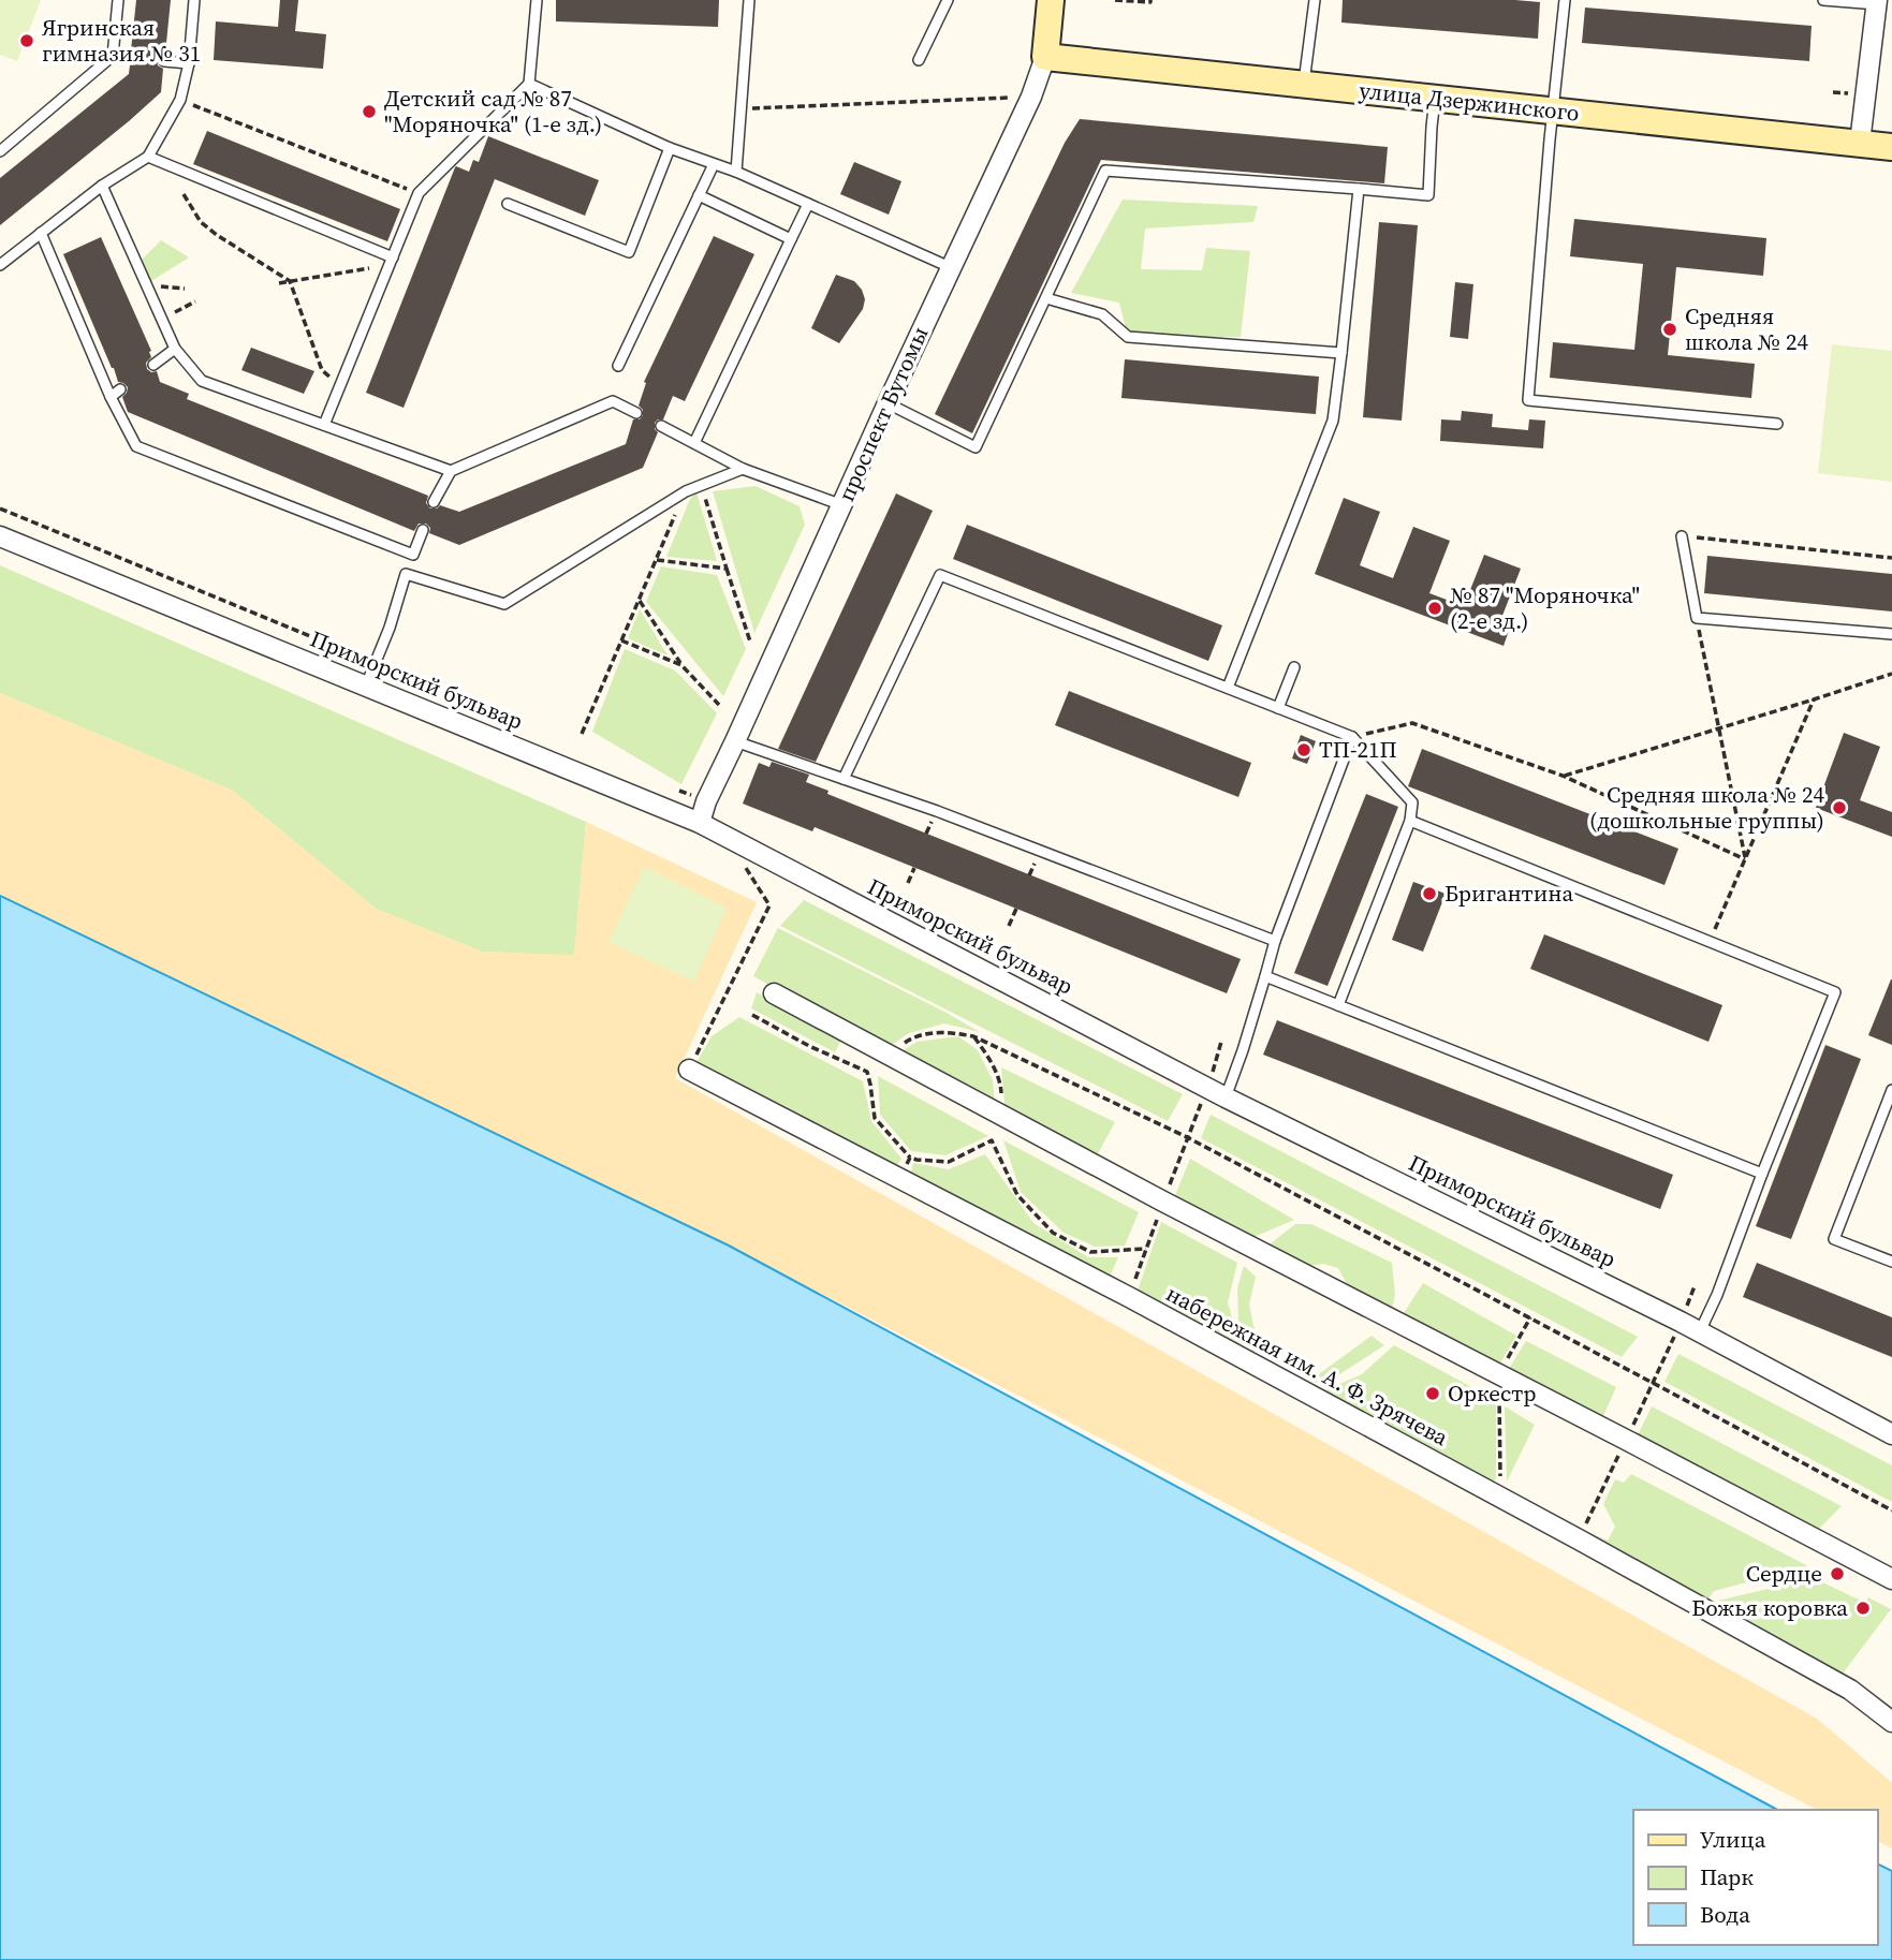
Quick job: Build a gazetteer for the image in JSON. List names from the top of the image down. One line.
{"streets":{"street":["улица Дзержинского","проспект Бутомы","Приморский бульвар","набережная им. А. Ф. Зрячева"]},"crossings":[["улица Дзержинского","проспект Бутомы"],["проспект Бутомы","Приморский бульвар"]],"places":["Ягринская гимназия № 31","Детский сад № 87 \"Моряночка\" (1-е зд.)","Средняя школа № 24","№ 87 \"Моряночка\" (2-е зд.)","ТП-21П","Средняя школа № 24 (дошкольные группы)","Бригантина","Оркестр","Сердце","Божья коровка"],"legend":["Улица","Парк","Вода"]}
